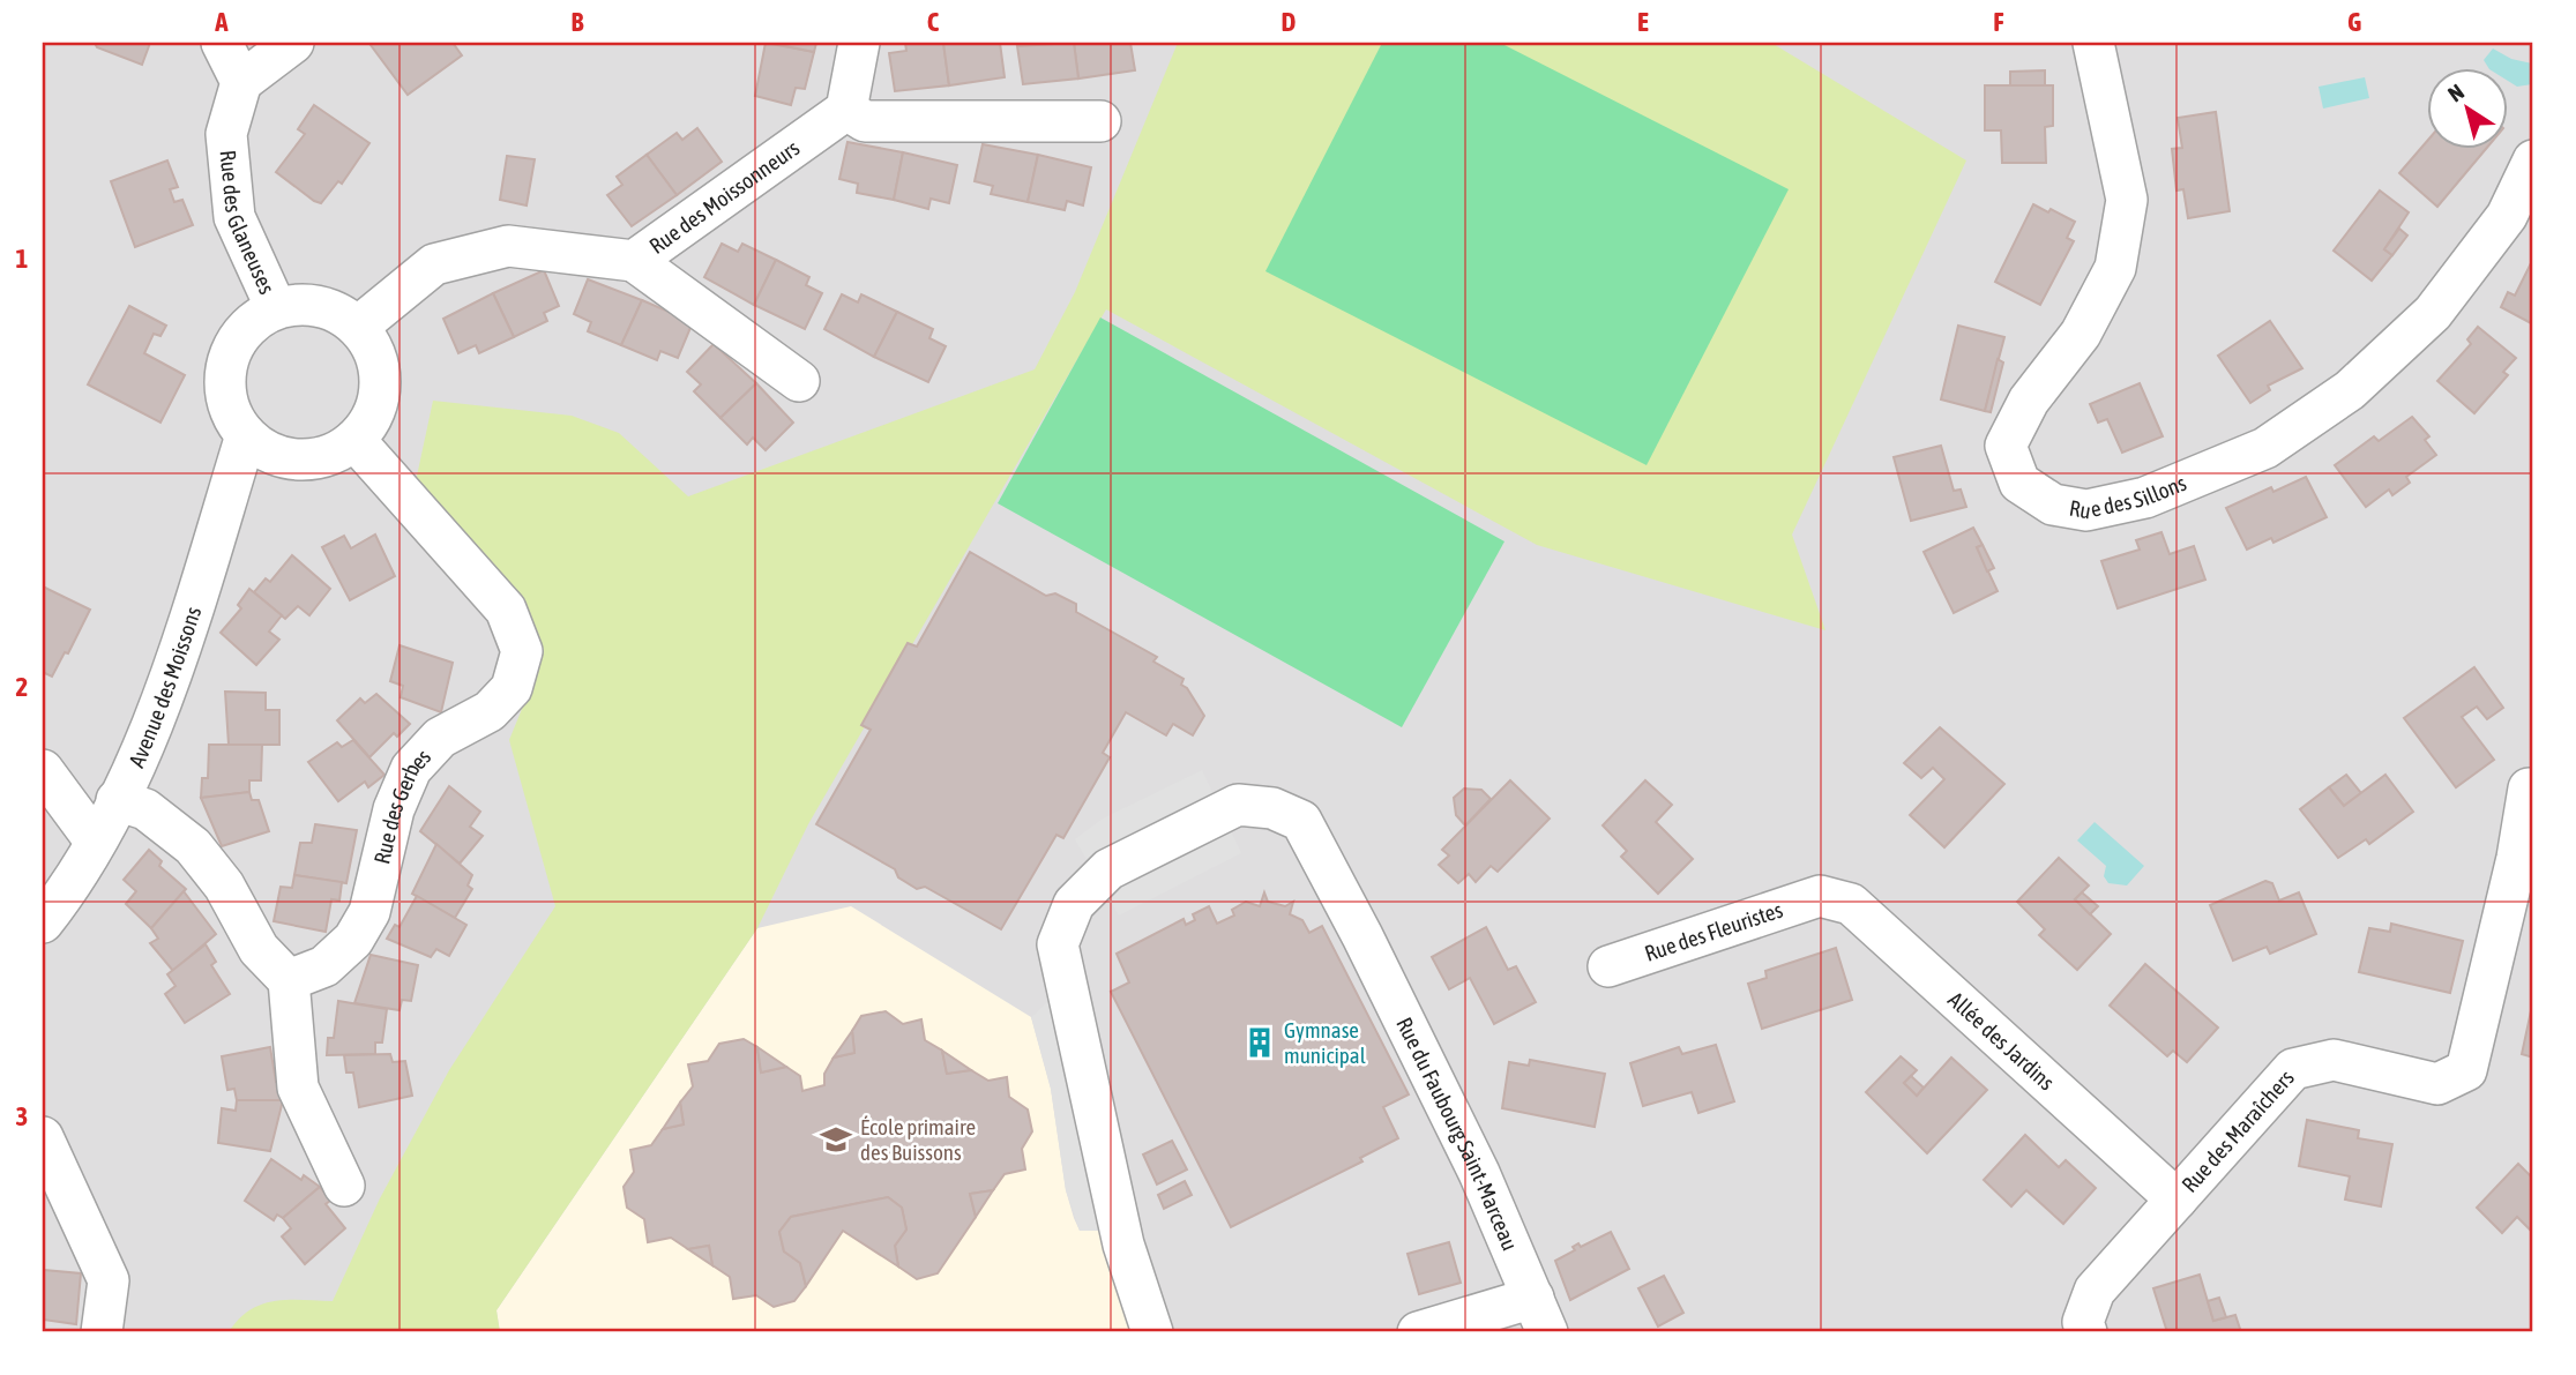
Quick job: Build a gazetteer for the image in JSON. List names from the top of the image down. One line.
{"streets":{"street":["Rue des Moissonneurs","Rue des Glaneuses","Rue des Sillons","Avenue des Moissons","Rue des Gerbes","Rue des Fleuristes","Allée des Jardins","Rue des Maraîchers","Rue du Faubourg Saint-Marceau"]},"crossings":[["Rue des Moissonneurs","Rue des Glaneuses"],["Rue des Moissonneurs","Avenue des Moissons"],["Rue des Moissonneurs","Rue des Gerbes"],["Rue des Glaneuses","Avenue des Moissons"],["Rue des Glaneuses","Rue des Gerbes"],["Avenue des Moissons","Rue des Gerbes"],["Rue des Fleuristes","Allée des Jardins"],["Allée des Jardins","Rue des Maraîchers"]],"places":{"building":["Gymnase municipal"],"school or university":["École primaire des Buissons"]},"north":"top left","grid":{"columns":["A","B","C","D","E","F","G"],"rows":["1","2","3"]}}
